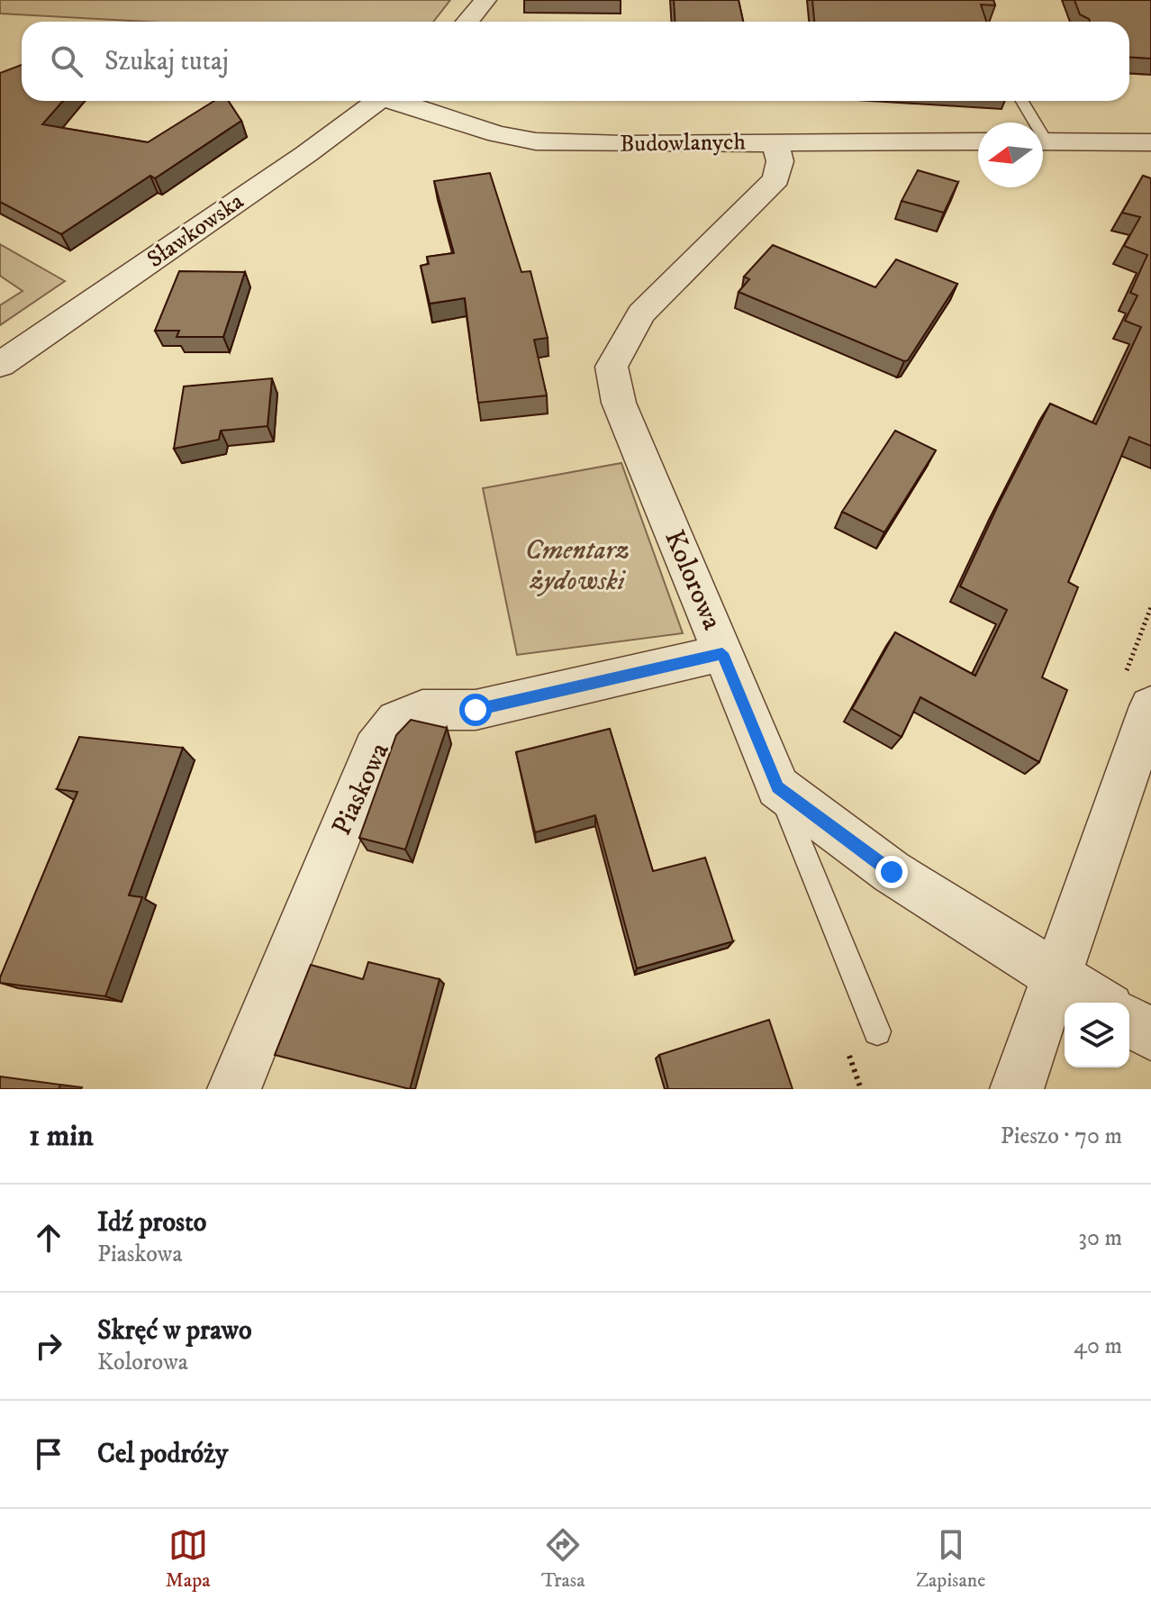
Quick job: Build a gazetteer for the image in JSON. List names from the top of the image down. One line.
{"streets":{"street":["Budowlanych","Sławkowska","Kolorowa","Piaskowa"]},"crossings":[["Budowlanych","Kolorowa"],["Kolorowa","Piaskowa"]],"parks":["Cmentarz żydowski"],"north":"left","page":{"search":"Szukaj tutaj","heading":["1 min","Pieszo · 70 m"],"list":[["Idź prosto","Piaskowa","30 m"],["Skręć w prawo","Kolorowa","40 m"],"Cel podróży"],"nav":["Mapa","Trasa","Zapisane"]}}
